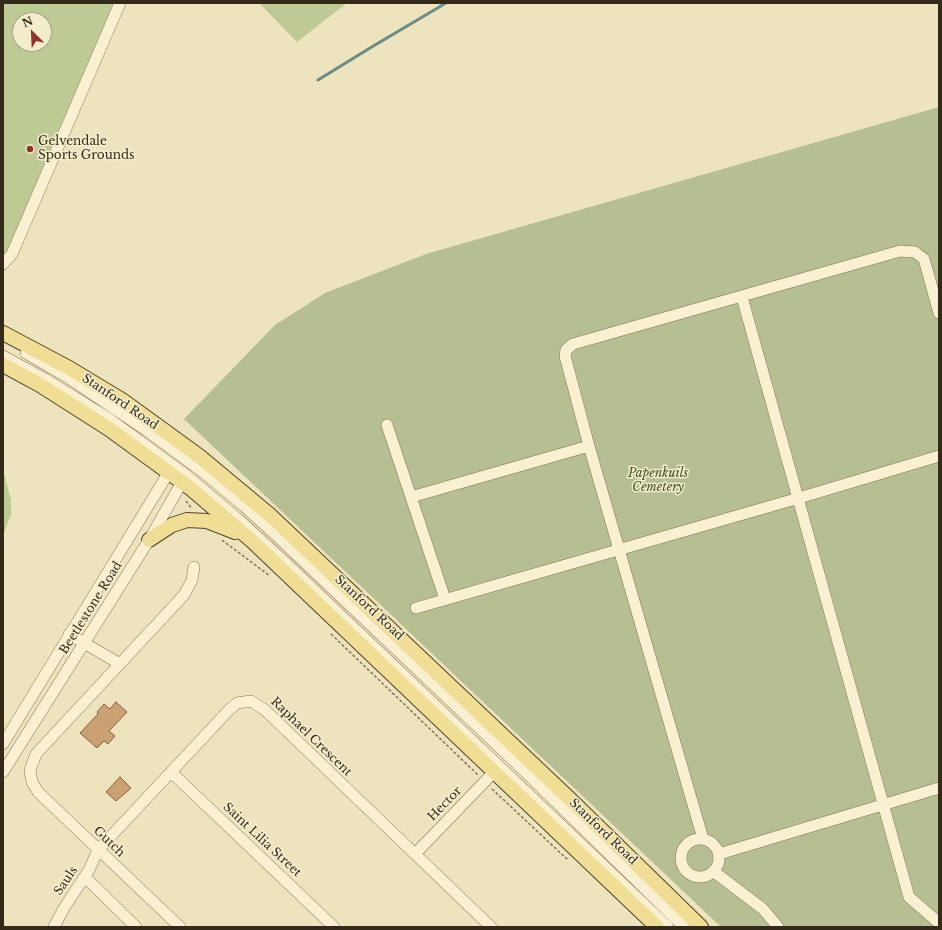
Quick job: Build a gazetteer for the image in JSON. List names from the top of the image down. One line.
{"streets":{"main road":["Stanford Road"],"street":["Beetlestone Road","Raphael Crescent","Hector","Saint Lilia Street","Gutch","Sauls"]},"crossings":[["Stanford Road","Beetlestone Road"],["Stanford Road","Hector"],["Raphael Crescent","Hector"],["Raphael Crescent","Saint Lilia Street"],["Raphael Crescent","Gutch"],["Raphael Crescent","Sauls"],["Gutch","Sauls"]],"parks":["Papenkuils Cemetery"],"places":["Gelvendale Sports Grounds"],"north":"top left"}
